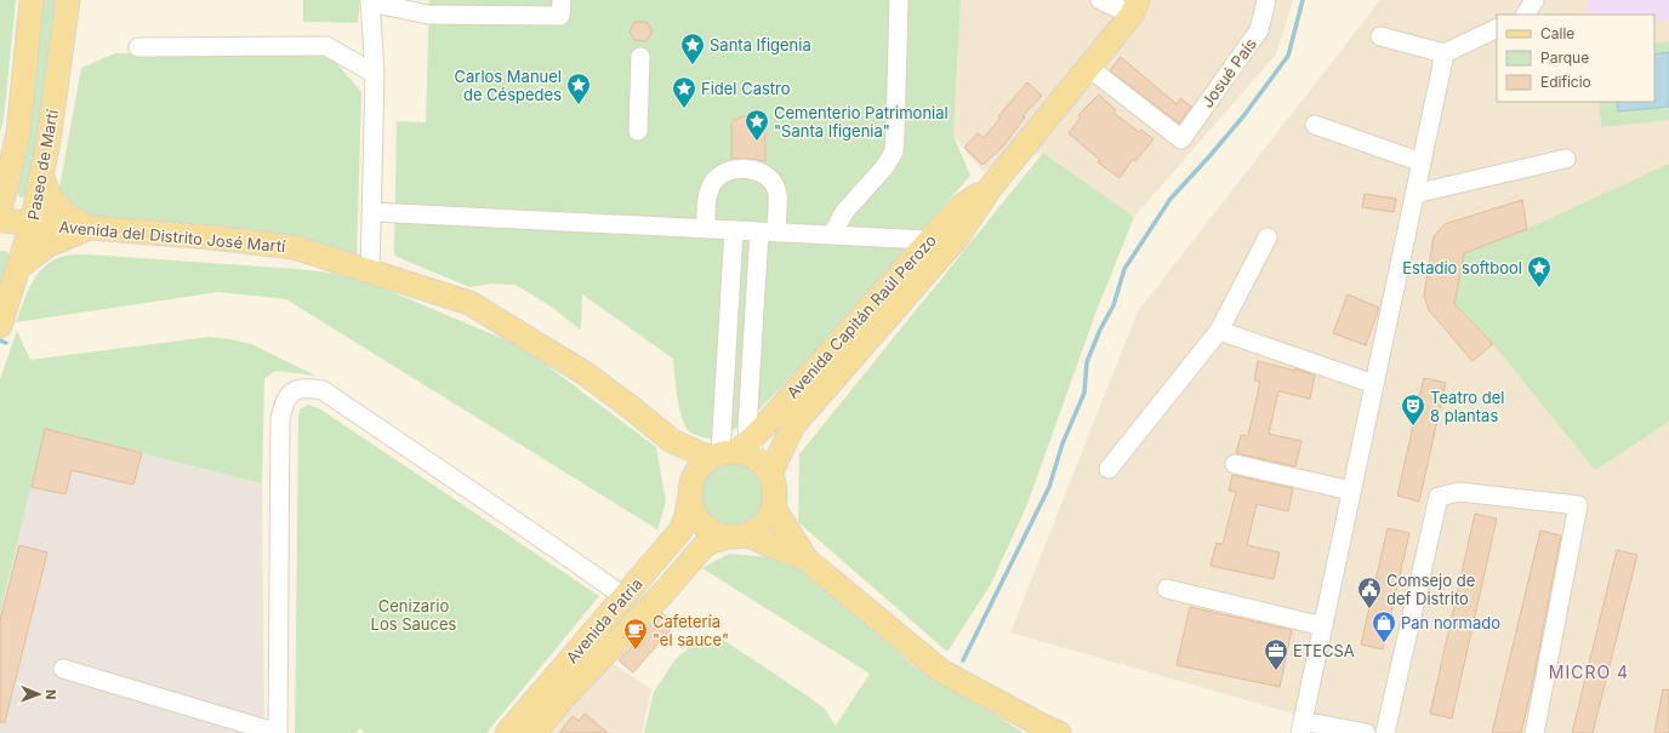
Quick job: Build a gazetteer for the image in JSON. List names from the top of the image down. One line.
{"streets":{"main road":["Paseo de Martí","Avenida del Distrito José Martí","Avenida Capitán Raúl Perozo","Avenida Patria"],"street":["Josué País"]},"crossings":[["Josué País","Avenida Capitán Raúl Perozo"],["Paseo de Martí","Avenida del Distrito José Martí"],["Avenida del Distrito José Martí","Avenida Capitán Raúl Perozo"],["Avenida del Distrito José Martí","Avenida Patria"],["Avenida Capitán Raúl Perozo","Avenida Patria"]],"districts":["MICRO 4"],"parks":["Cenizario Los Sauces"],"places":{"place":["Santa Ifigenia","Carlos Manuel de Céspedes","Fidel Castro","Cementerio Patrimonial \"Santa Ifigenia\"","Estadio softbool"],"theatre":["Teatro del 8 plantas"],"public building":["Comsejo de def Distrito"],"shop":["Pan normado"],"cafe":["Cafetería \"el sauce\""],"office":["ETECSA"]},"legend":["Calle","Parque","Edificio"],"north":"right"}
